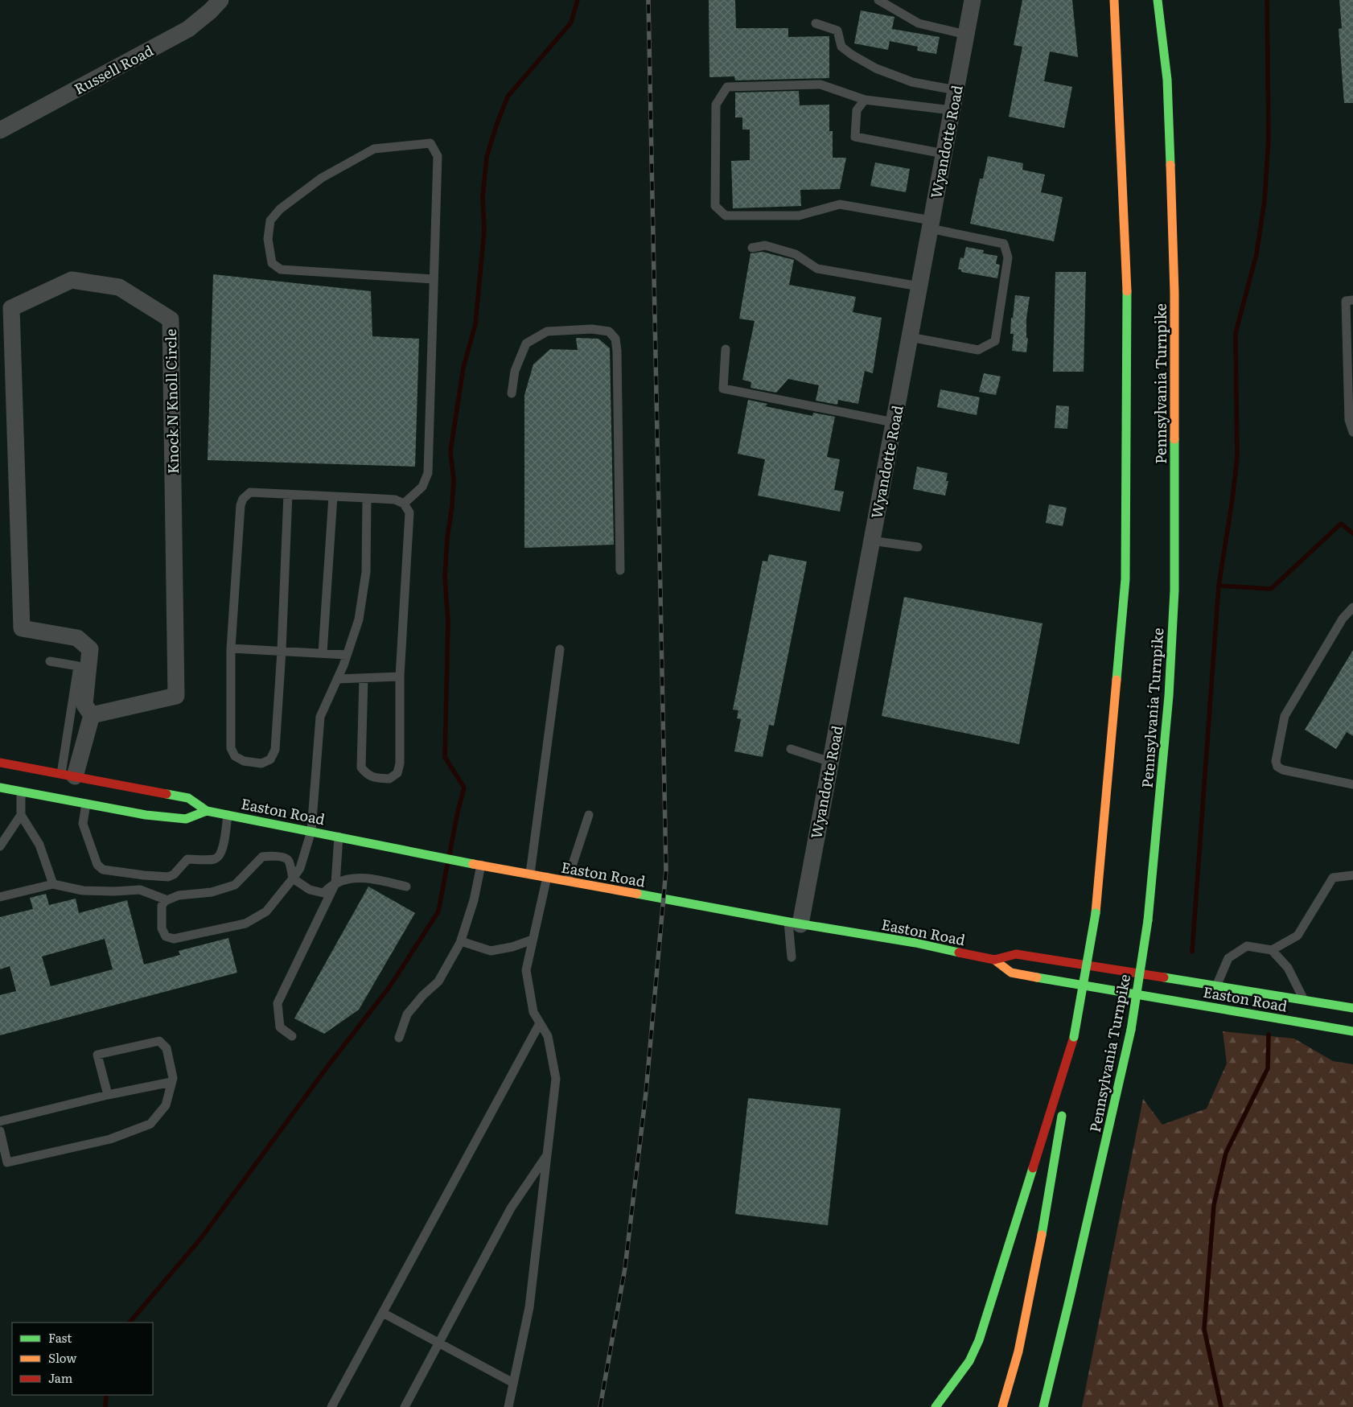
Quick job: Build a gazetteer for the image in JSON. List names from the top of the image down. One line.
{"streets":{"main road":["Pennsylvania Turnpike","Easton Road"],"street":["Russell Road","Wyandotte Road","Knock N Knoll Circle"]},"crossings":[["Wyandotte Road","Easton Road"]],"legend":["Fast","Slow","Jam"]}
